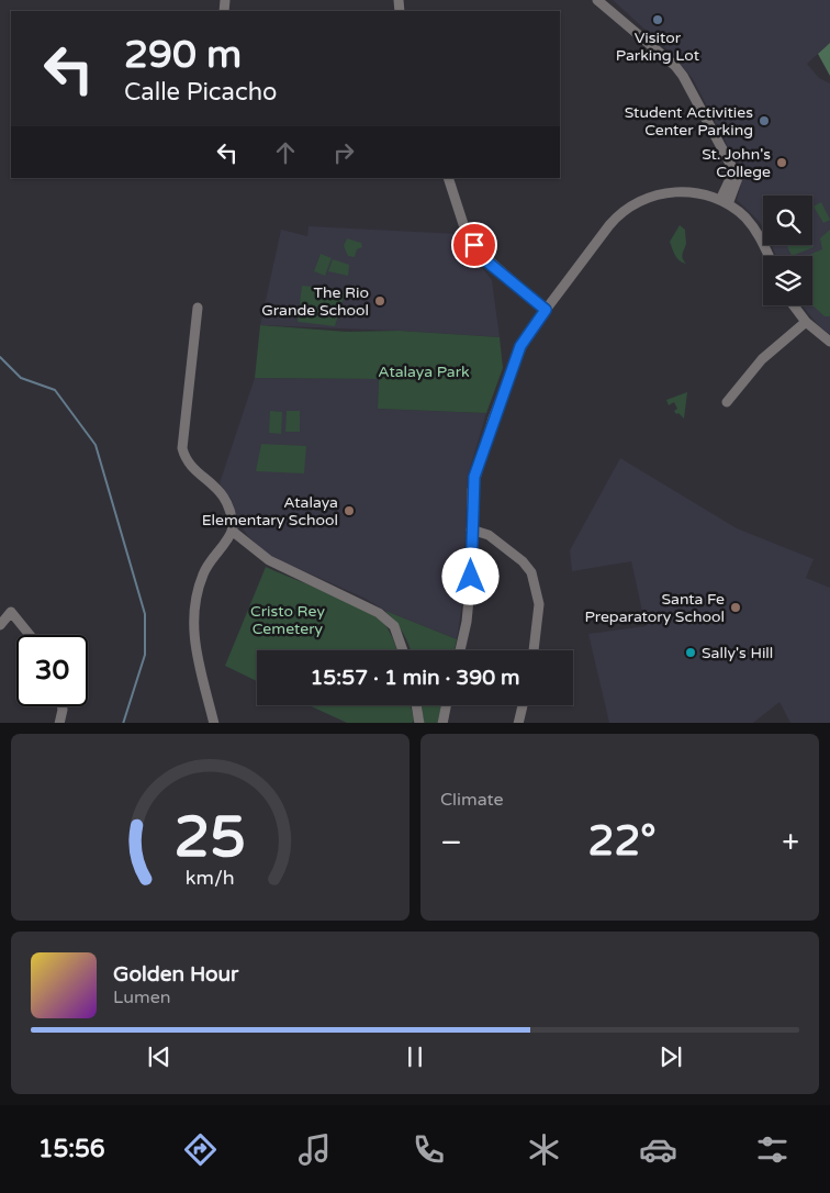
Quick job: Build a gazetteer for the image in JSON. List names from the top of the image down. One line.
{"parks":["Atalaya Park","Cristo Rey Cemetery"],"places":["Visitor Parking Lot","Student Activities Center Parking","St. John's College","The Rio Grande School","Atalaya Elementary School","Santa Fe Preparatory School","Sally's Hill"],"page":{"turn":["290 m","Calle Picacho"],"limit":"30","trip":"15:57 · 1 min · 390 m","tile":"Climate","heat":["−","22°","+"],"song":["Golden Hour","Lumen"],"tabs":"15:56","gauge":["25","km/h"]}}
